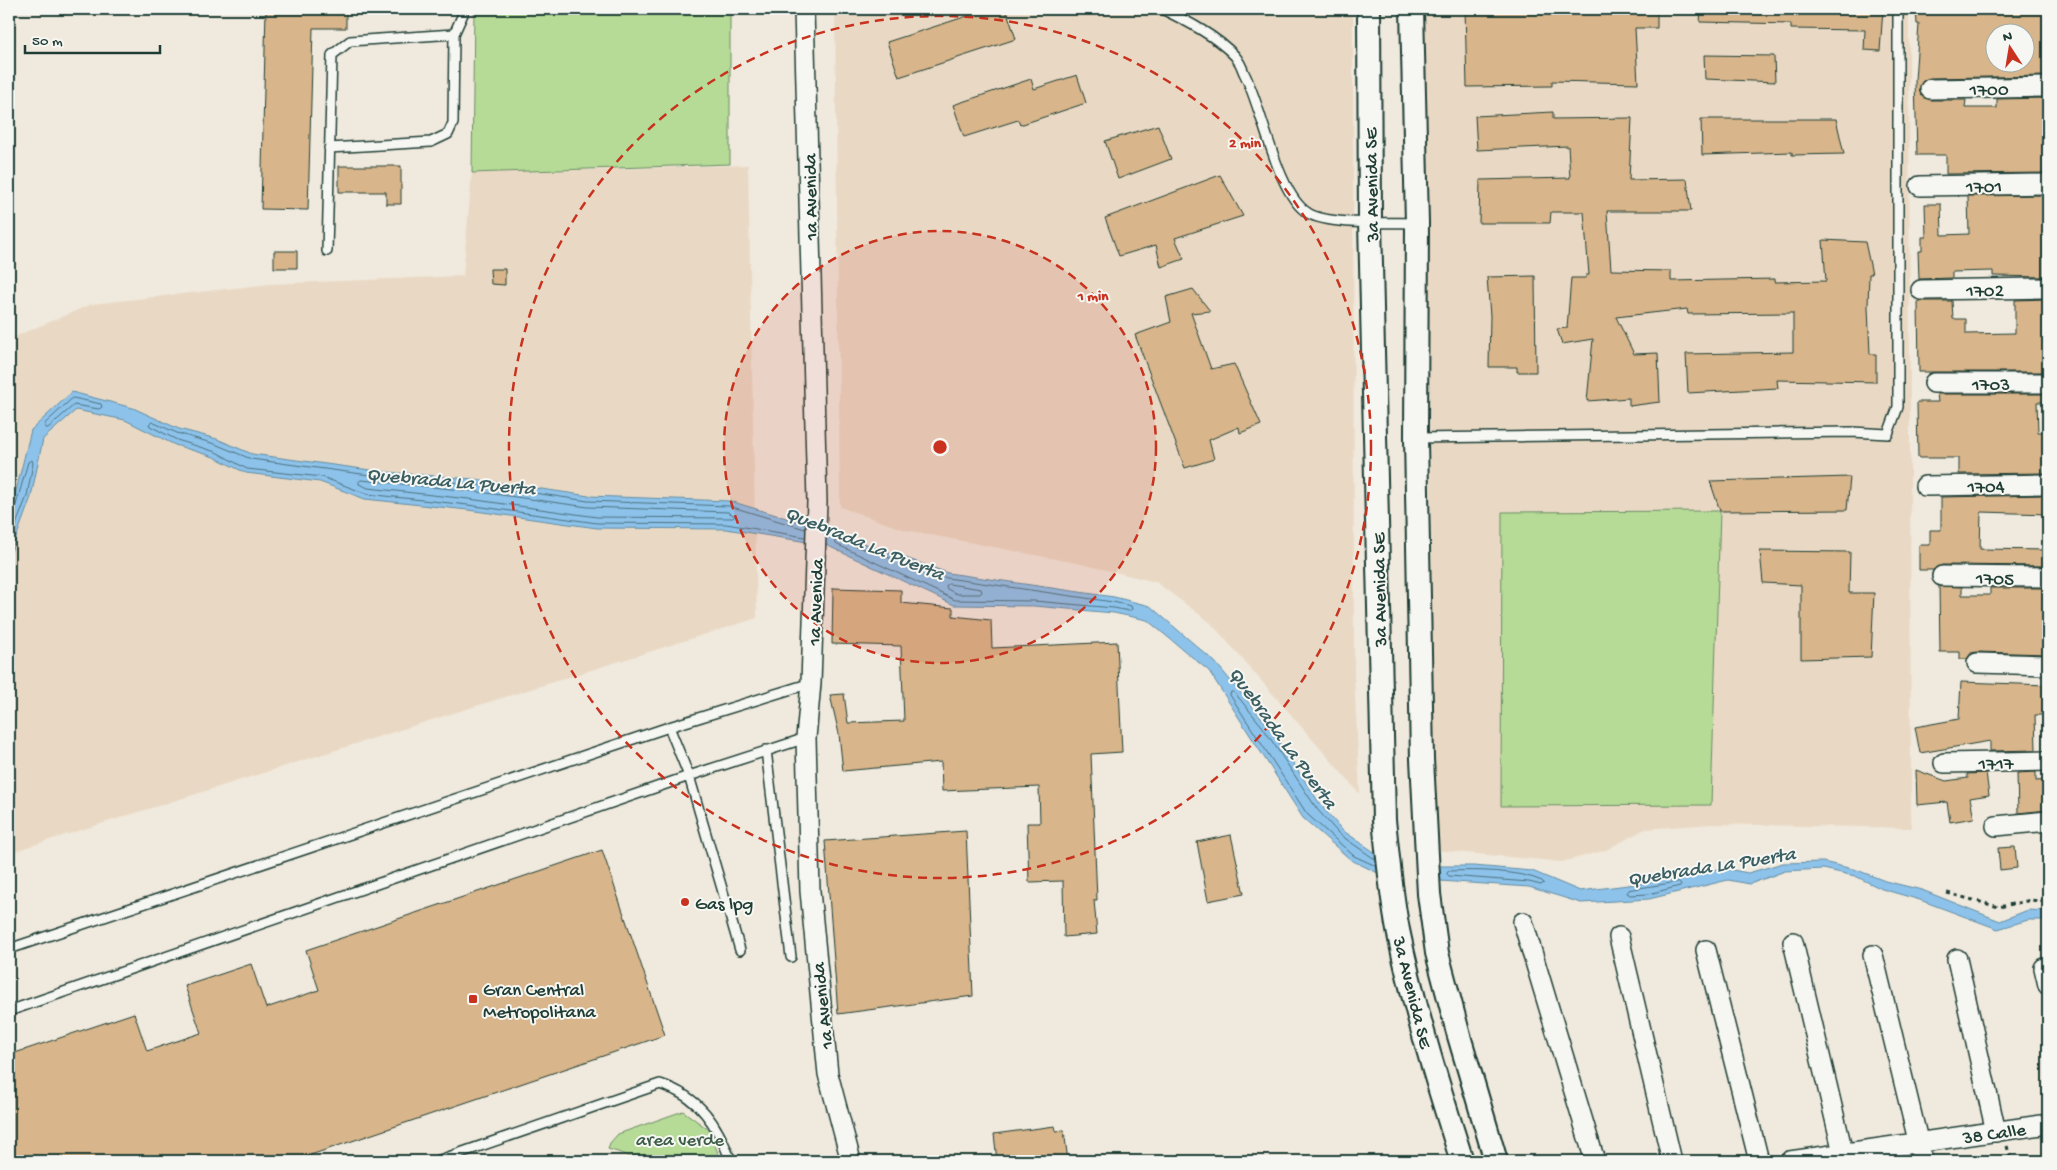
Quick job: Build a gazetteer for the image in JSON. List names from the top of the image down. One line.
{"streets":{"street":["1700","3a Avenida SE","1701","1a Avenida","1702","1703","1704","1705","1717","38 Calle"]},"water":["Quebrada La Puerta"],"parks":["area verde"],"places":{"other":["Gas lpg"],"transit":["Gran Central Metropolitana"]},"scale_bar":"50 m","north":"top","rings":["2 min","1 min"]}
